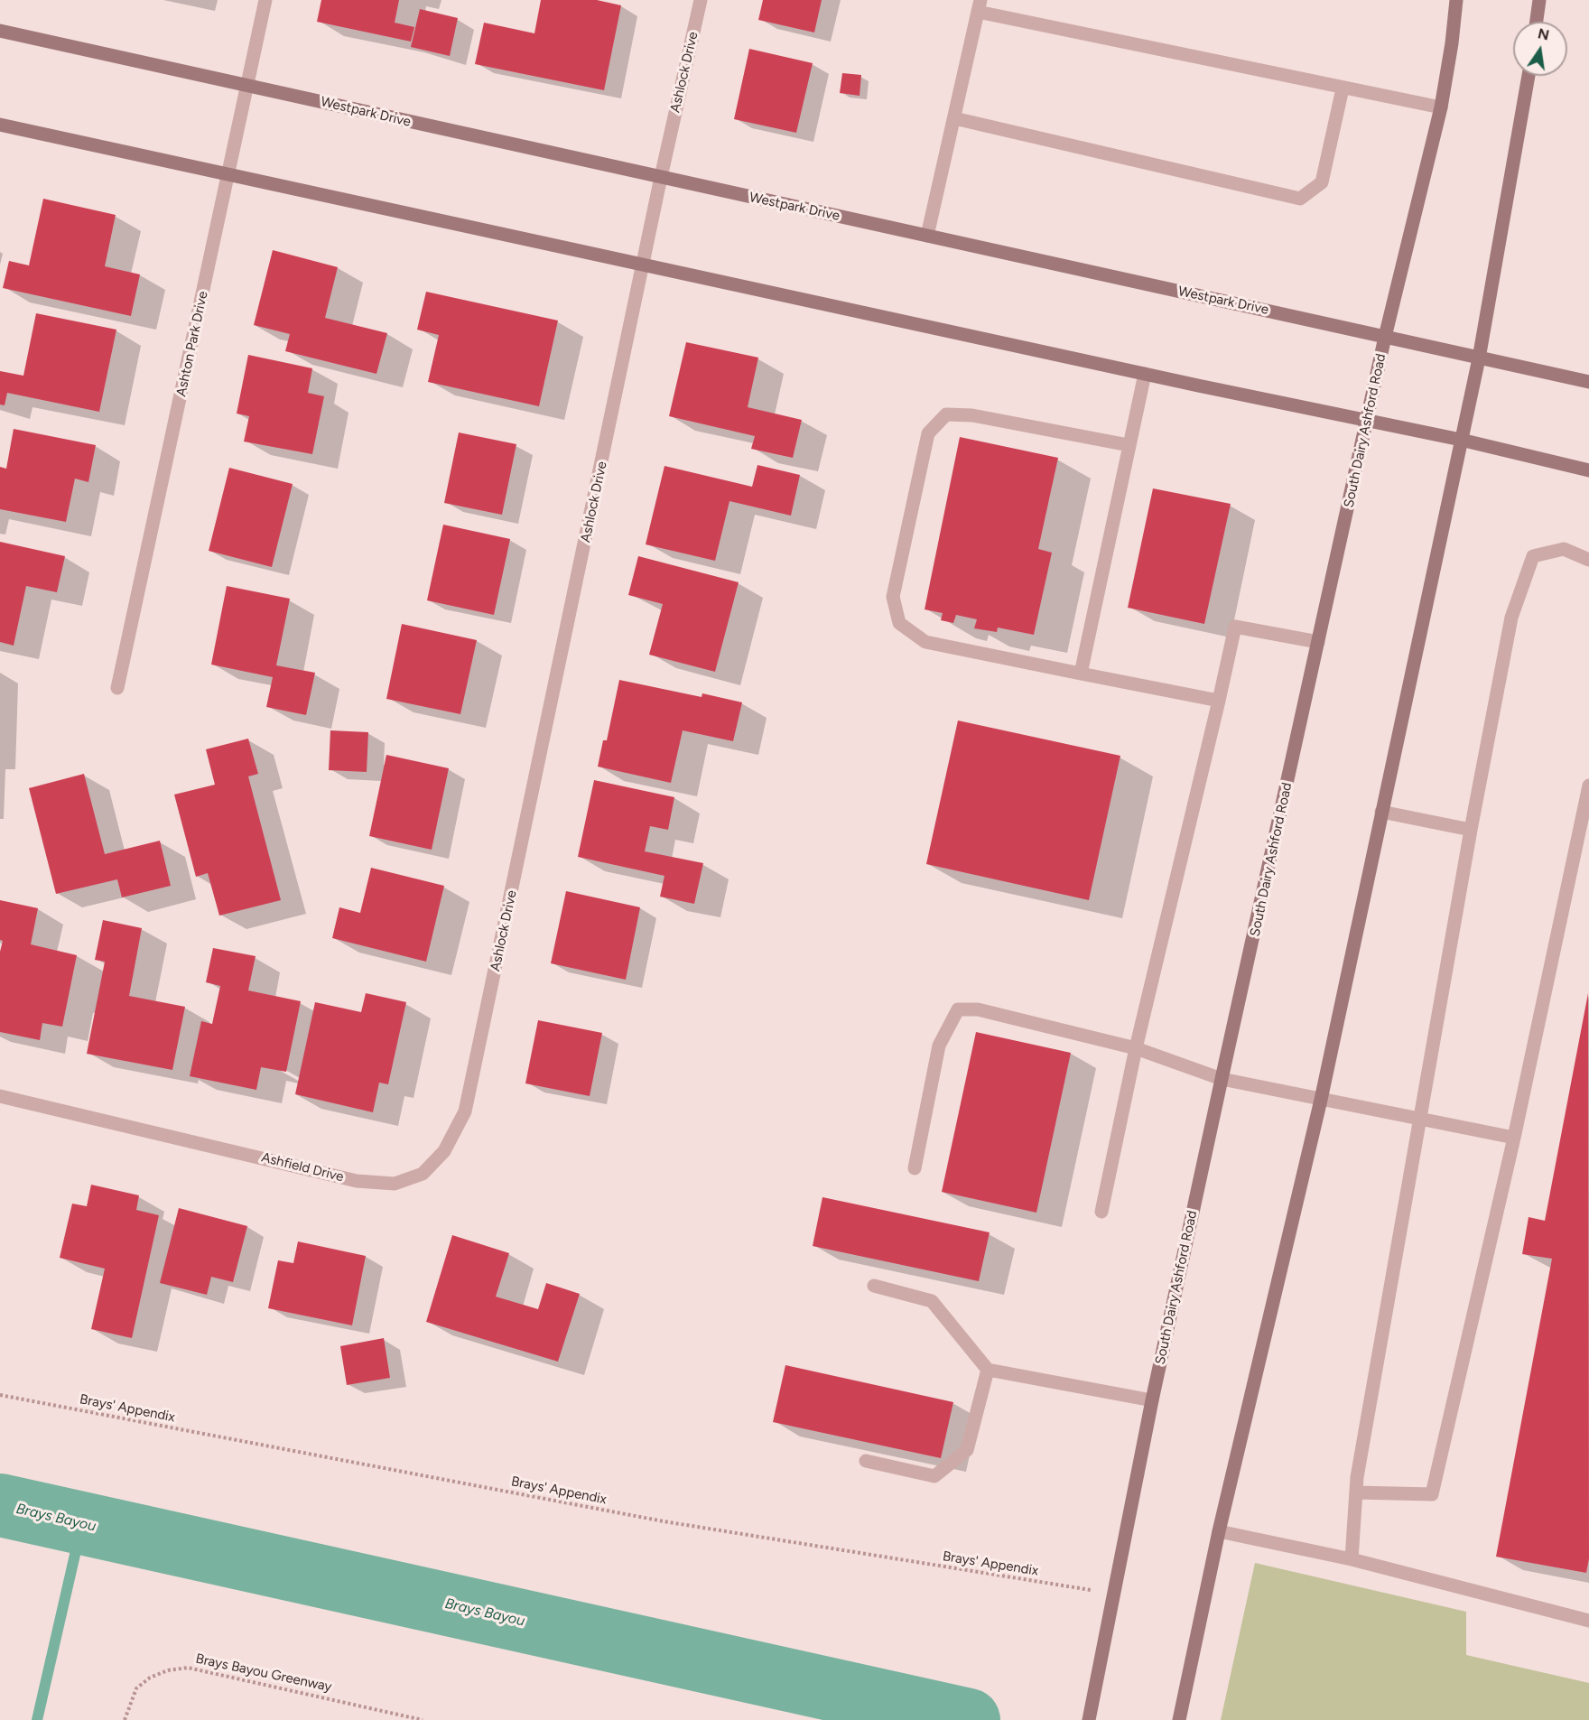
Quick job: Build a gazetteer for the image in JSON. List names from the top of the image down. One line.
{"streets":{"main road":["Westpark Drive","South Dairy Ashford Road"],"street":["Ashlock Drive","Ashton Park Drive","Ashfield Drive"],"path":["Brays' Appendix","Brays Bayou Greenway"]},"crossings":[["Ashlock Drive","Westpark Drive"],["Ashlock Drive","Ashfield Drive"],["Westpark Drive","Ashton Park Drive"],["Westpark Drive","South Dairy Ashford Road"],["South Dairy Ashford Road","Brays' Appendix"]],"water":["Brays Bayou"],"north":"top"}
